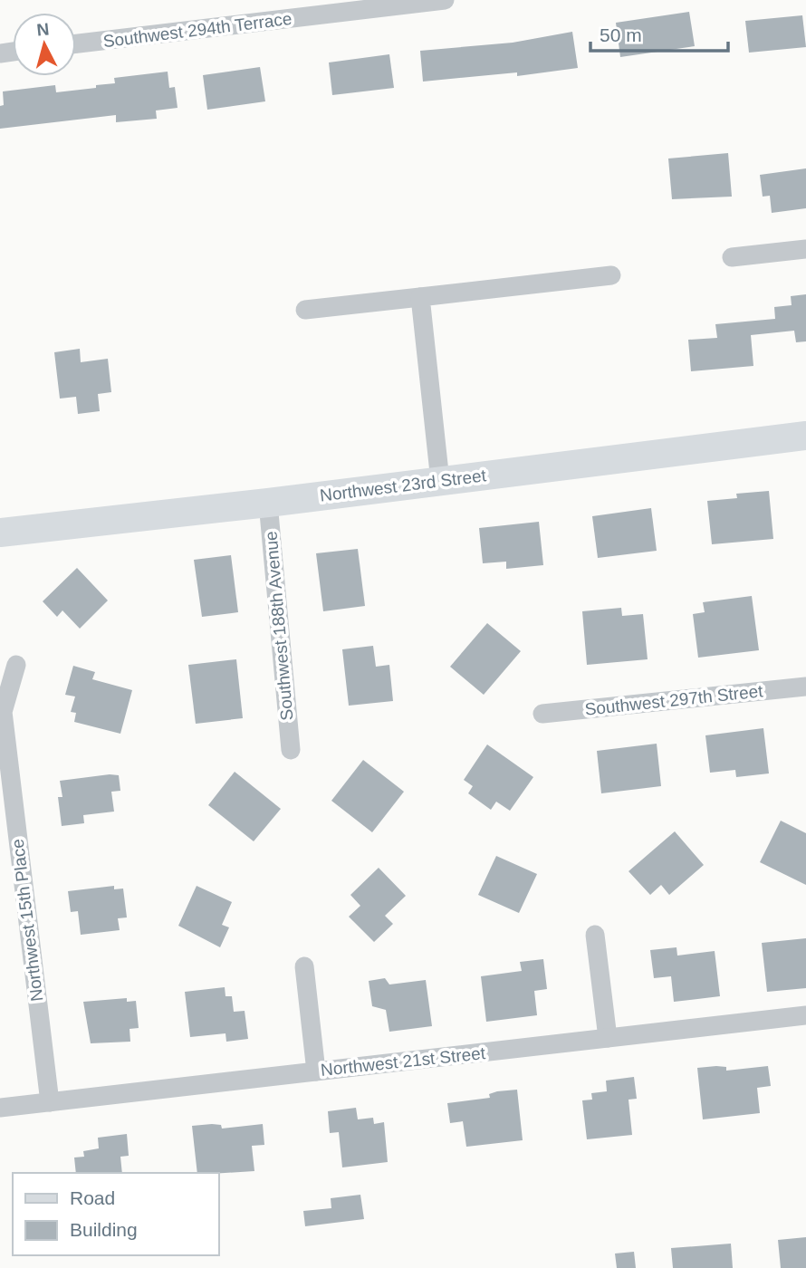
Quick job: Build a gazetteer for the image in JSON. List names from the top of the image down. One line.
{"streets":{"street":["Southwest 294th Terrace","Northwest 23rd Street","Southwest 188th Avenue","Southwest 297th Street","Northwest 15th Place","Northwest 21st Street"]},"crossings":[["Northwest 23rd Street","Southwest 188th Avenue"],["Northwest 15th Place","Northwest 21st Street"]],"legend":["Road","Building"],"scale_bar":"50 m","north":"top"}
